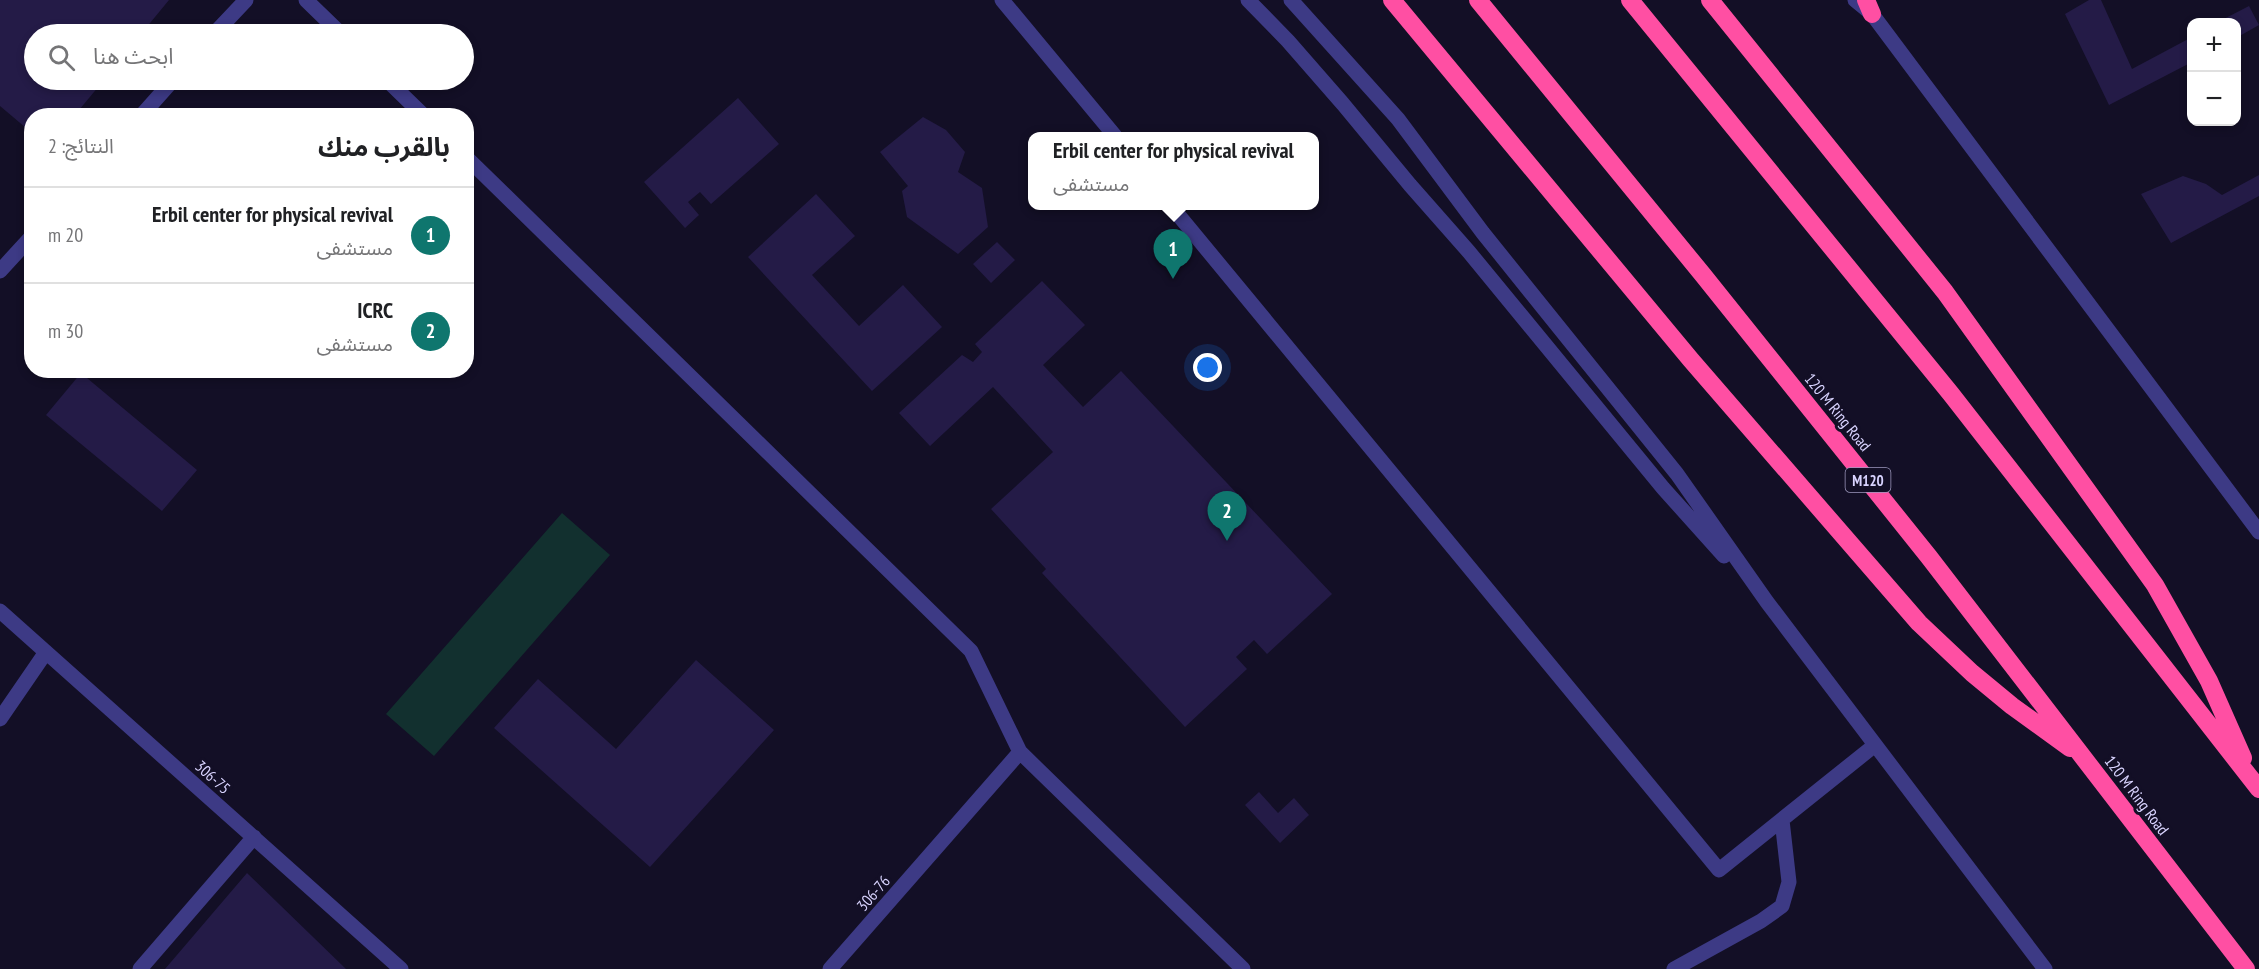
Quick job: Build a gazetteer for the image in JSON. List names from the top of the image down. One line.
{"streets":{"highway":["120 M Ring Road","M120"],"street":["306-75","306-76"]},"page":{"map_buttons":["+","−"],"search":"ابحث هنا","heading":["بالقرب منك","النتائج: 2"],"popup":["Erbil center for physical revival","مستشفى"],"list":[{"mark":"1","name":"Erbil center for physical revival","note":"مستشفى","value":"20 m"},{"mark":"2","name":"ICRC","note":"مستشفى","value":"30 m"}],"pins":["1","2"]}}
